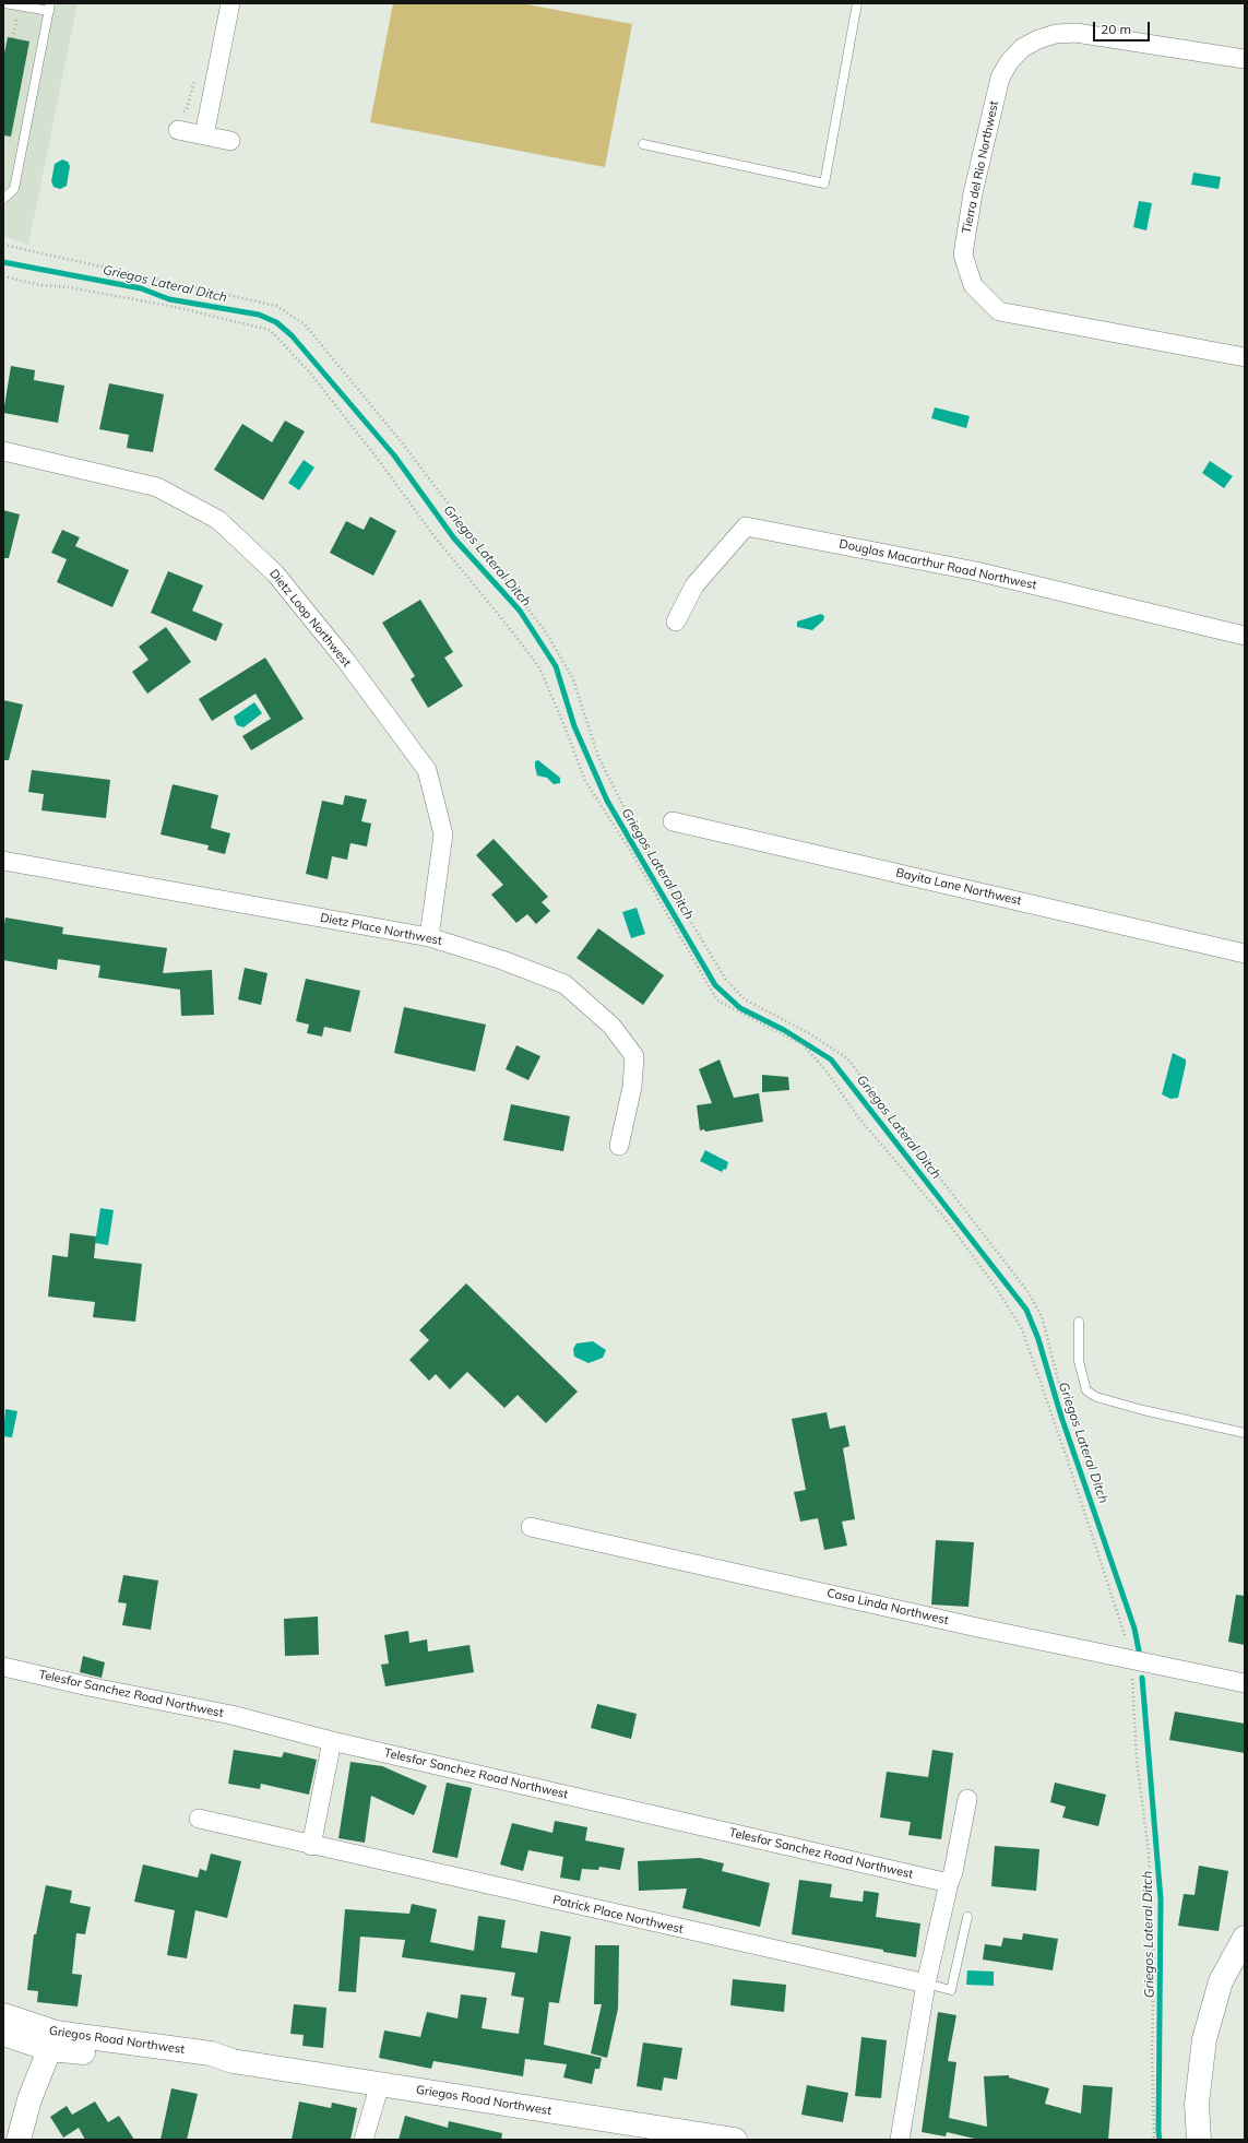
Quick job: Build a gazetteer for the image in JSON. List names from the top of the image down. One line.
{"streets":{"main road":["Griegos Road Northwest"],"street":["Tierra del Rio Northwest","Douglas Macarthur Road Northwest","Dietz Loop Northwest","Bayita Lane Northwest","Dietz Place Northwest","Casa Linda Northwest","Telesfor Sanchez Road Northwest","Patrick Place Northwest"]},"crossings":[["Dietz Loop Northwest","Dietz Place Northwest"]],"water":["Griegos Lateral Ditch"],"scale_bar":"20 m"}
